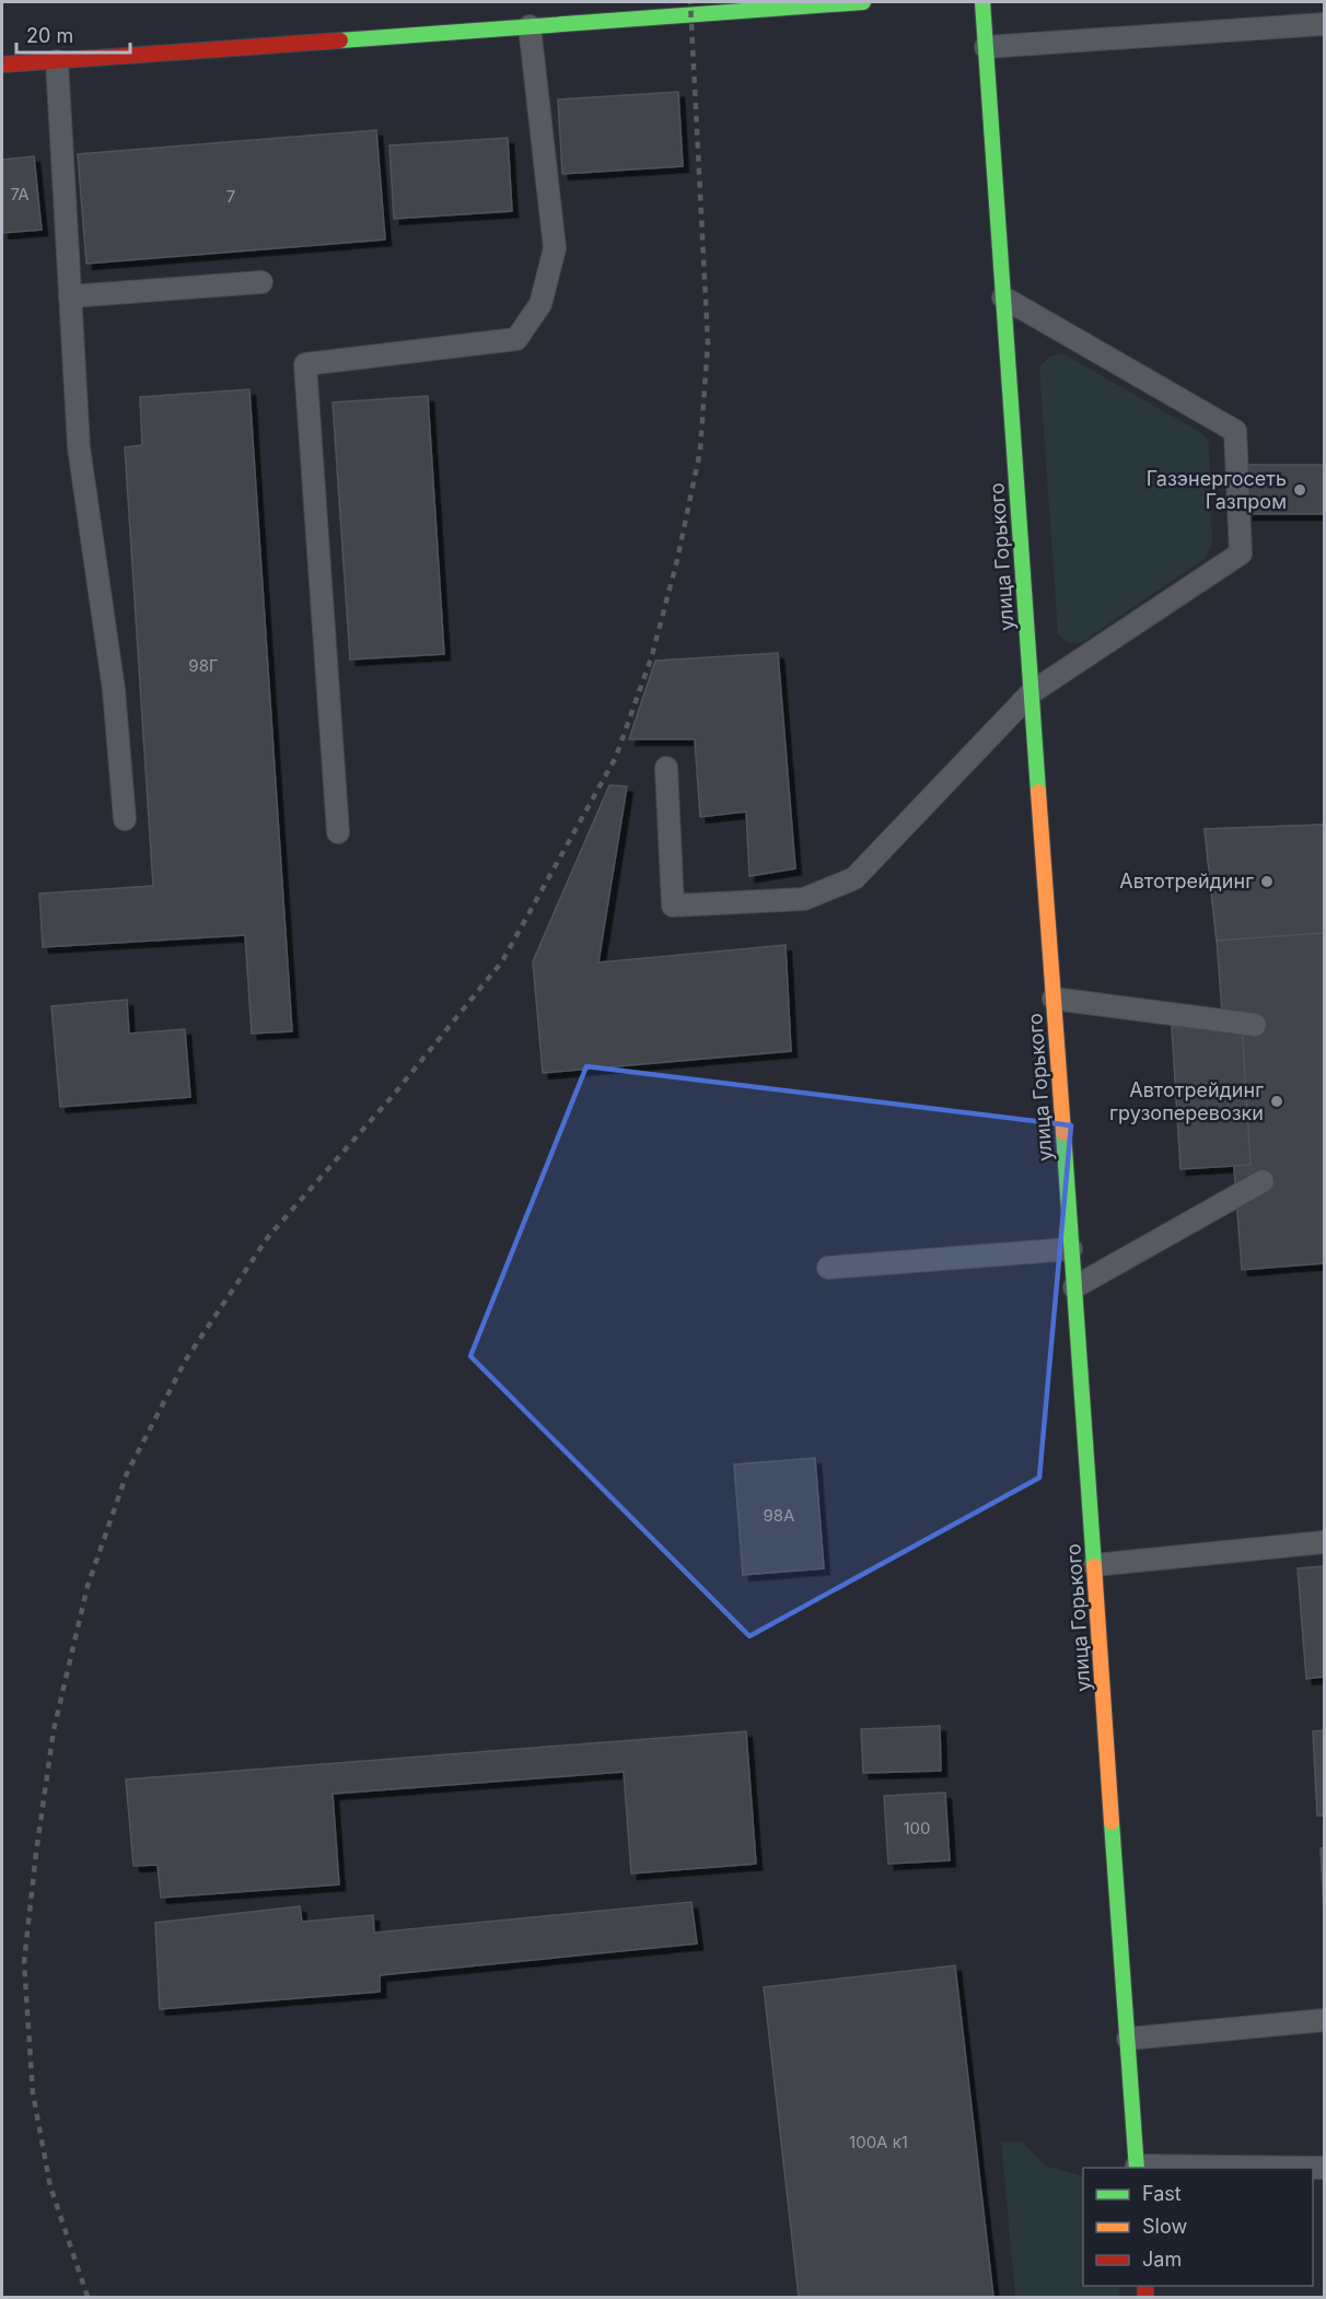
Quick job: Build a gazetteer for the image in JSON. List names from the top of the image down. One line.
{"streets":{"street":["улица Горького"]},"places":["Газэнергосеть Газпром","Автотрейдинг","Автотрейдинг грузоперевозки"],"house_numbers":["7А","7","98Г","98А","100","100А к1"],"legend":["Fast","Slow","Jam"],"scale_bar":"20 m"}
